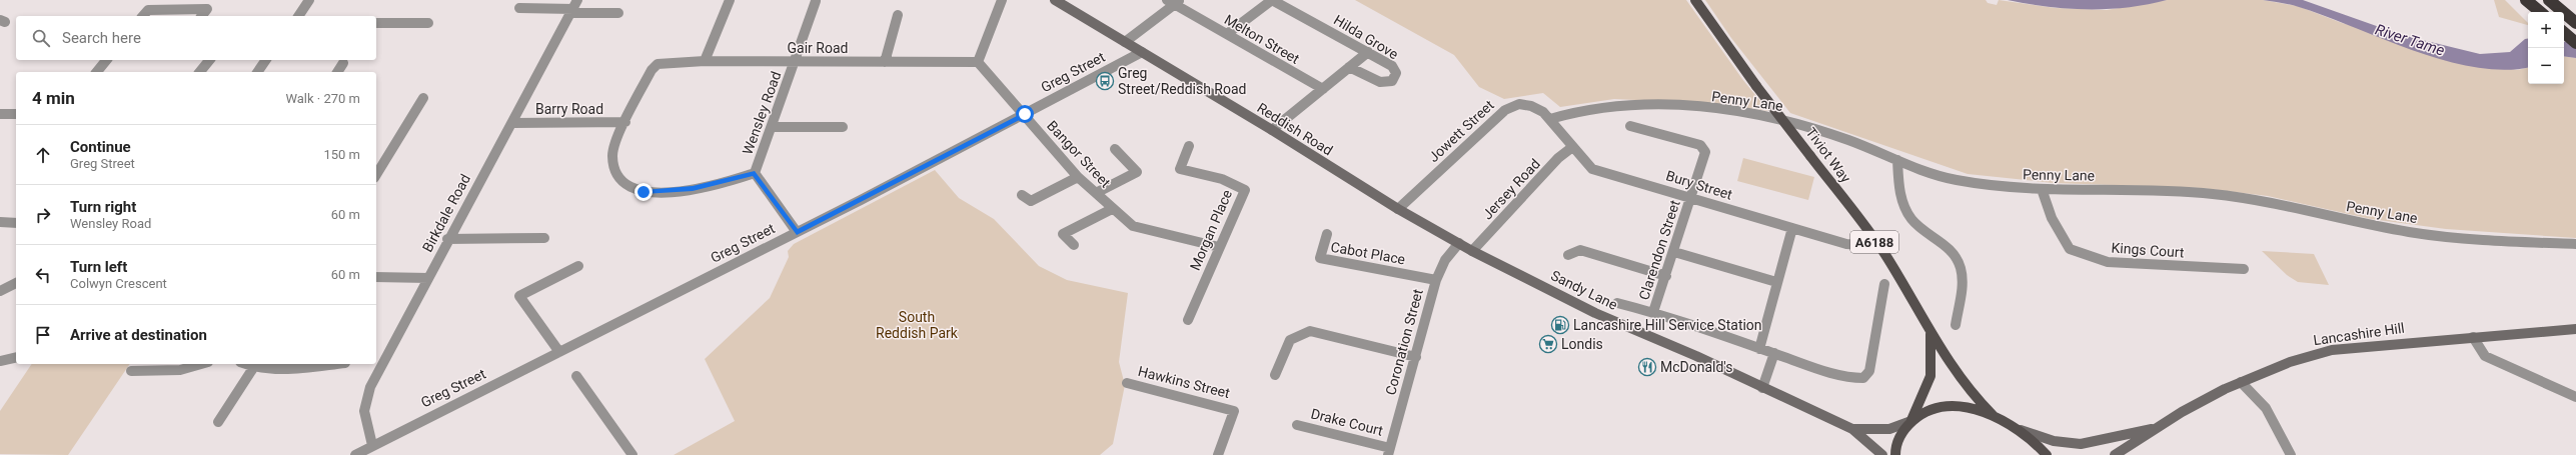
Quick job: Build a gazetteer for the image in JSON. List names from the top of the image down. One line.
{"streets":{"main road":["Reddish Road","Tiviot Way","A6188","Sandy Lane","Lancashire Hill"],"street":["Hilda Grove","Melton Street","Gair Road","Greg Street","Penny Lane","Barry Road","Wensley Road","Jowett Street","Bangor Street","Bury Street","Jersey Road","Birkdale Road","Morgan Place","Clarendon Street","Kings Court","Cabot Place","Coronation Street","Hawkins Street","Drake Court"]},"crossings":[["Gair Road","Barry Road"],["Gair Road","Wensley Road"],["Gair Road","Bangor Street"],["Greg Street","Wensley Road"],["Greg Street","Reddish Road"],["Greg Street","Bangor Street"],["Greg Street","Birkdale Road"],["Penny Lane","Jowett Street"],["Penny Lane","Bury Street"],["Penny Lane","Kings Court"],["Barry Road","Birkdale Road"],["Reddish Road","Jowett Street"],["Reddish Road","Sandy Lane"],["Reddish Road","Coronation Street"],["Jowett Street","Bury Street"],["Bangor Street","Morgan Place"],["Tiviot Way","Sandy Lane"],["Bury Street","Jersey Road"],["Bury Street","Clarendon Street"],["Jersey Road","Sandy Lane"],["Clarendon Street","Sandy Lane"],["Cabot Place","Coronation Street"],["Sandy Lane","Coronation Street"],["Coronation Street","Drake Court"]],"water":["River Tame"],"parks":["South Reddish Park"],"places":{"bus stop":["Greg Street/Reddish Road"],"fuel station":["Lancashire Hill Service Station"],"supermarket":["Londis"],"restaurant":["McDonald's"]},"page":{"map_buttons":["+","−"],"search":"Search here","heading":["4 min","Walk · 270 m"],"list":[["Continue","Greg Street","150 m"],["Turn right","Wensley Road","60 m"],["Turn left","Colwyn Crescent","60 m"],"Arrive at destination"]}}
